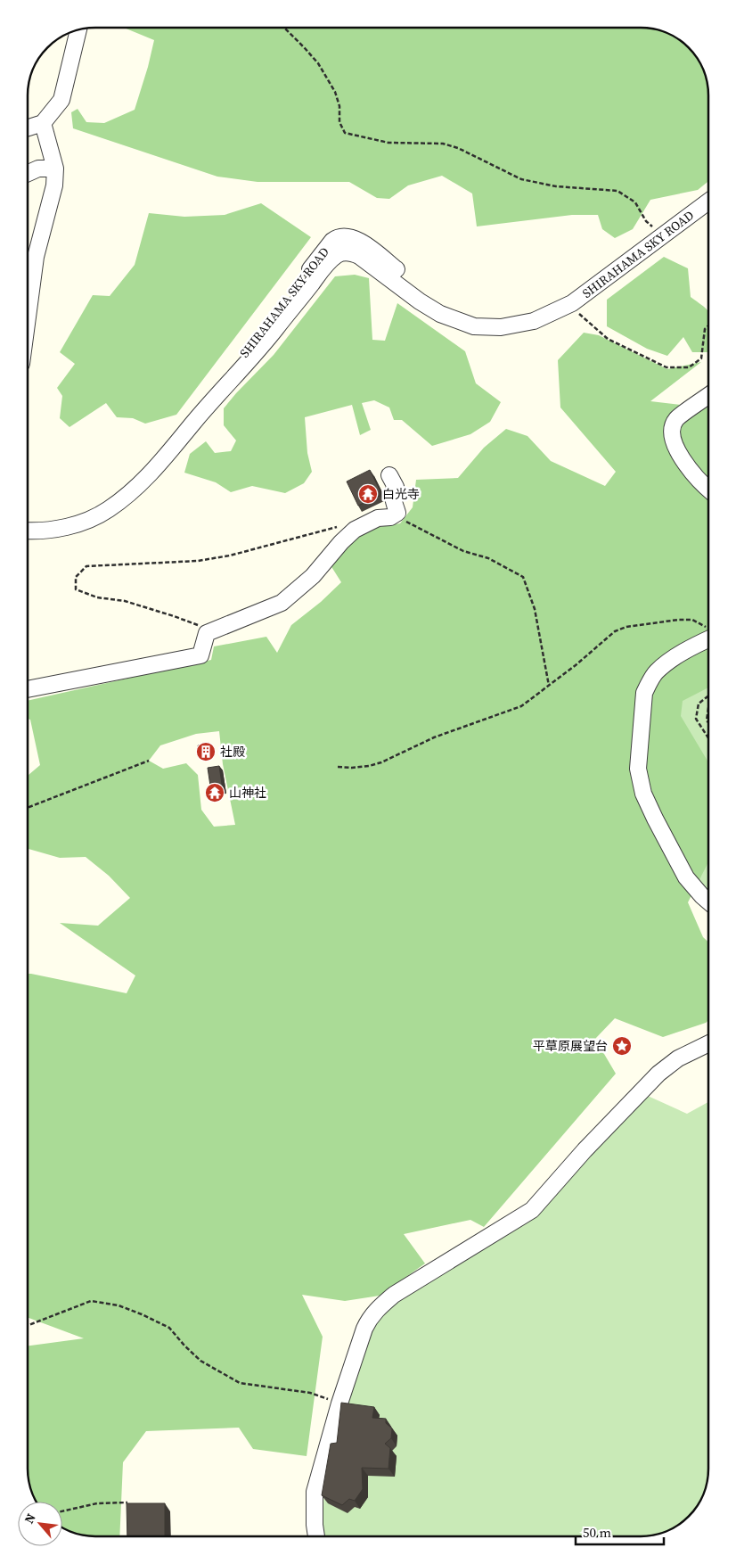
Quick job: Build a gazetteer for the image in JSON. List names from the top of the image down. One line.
{"streets":{"street":["SHIRAHAMA SKY ROAD"]},"places":{"temple":["白光寺","山神社"],"building":["社殿"],"place":["平草原展望台"]},"scale_bar":"50 m","north":"top left"}
